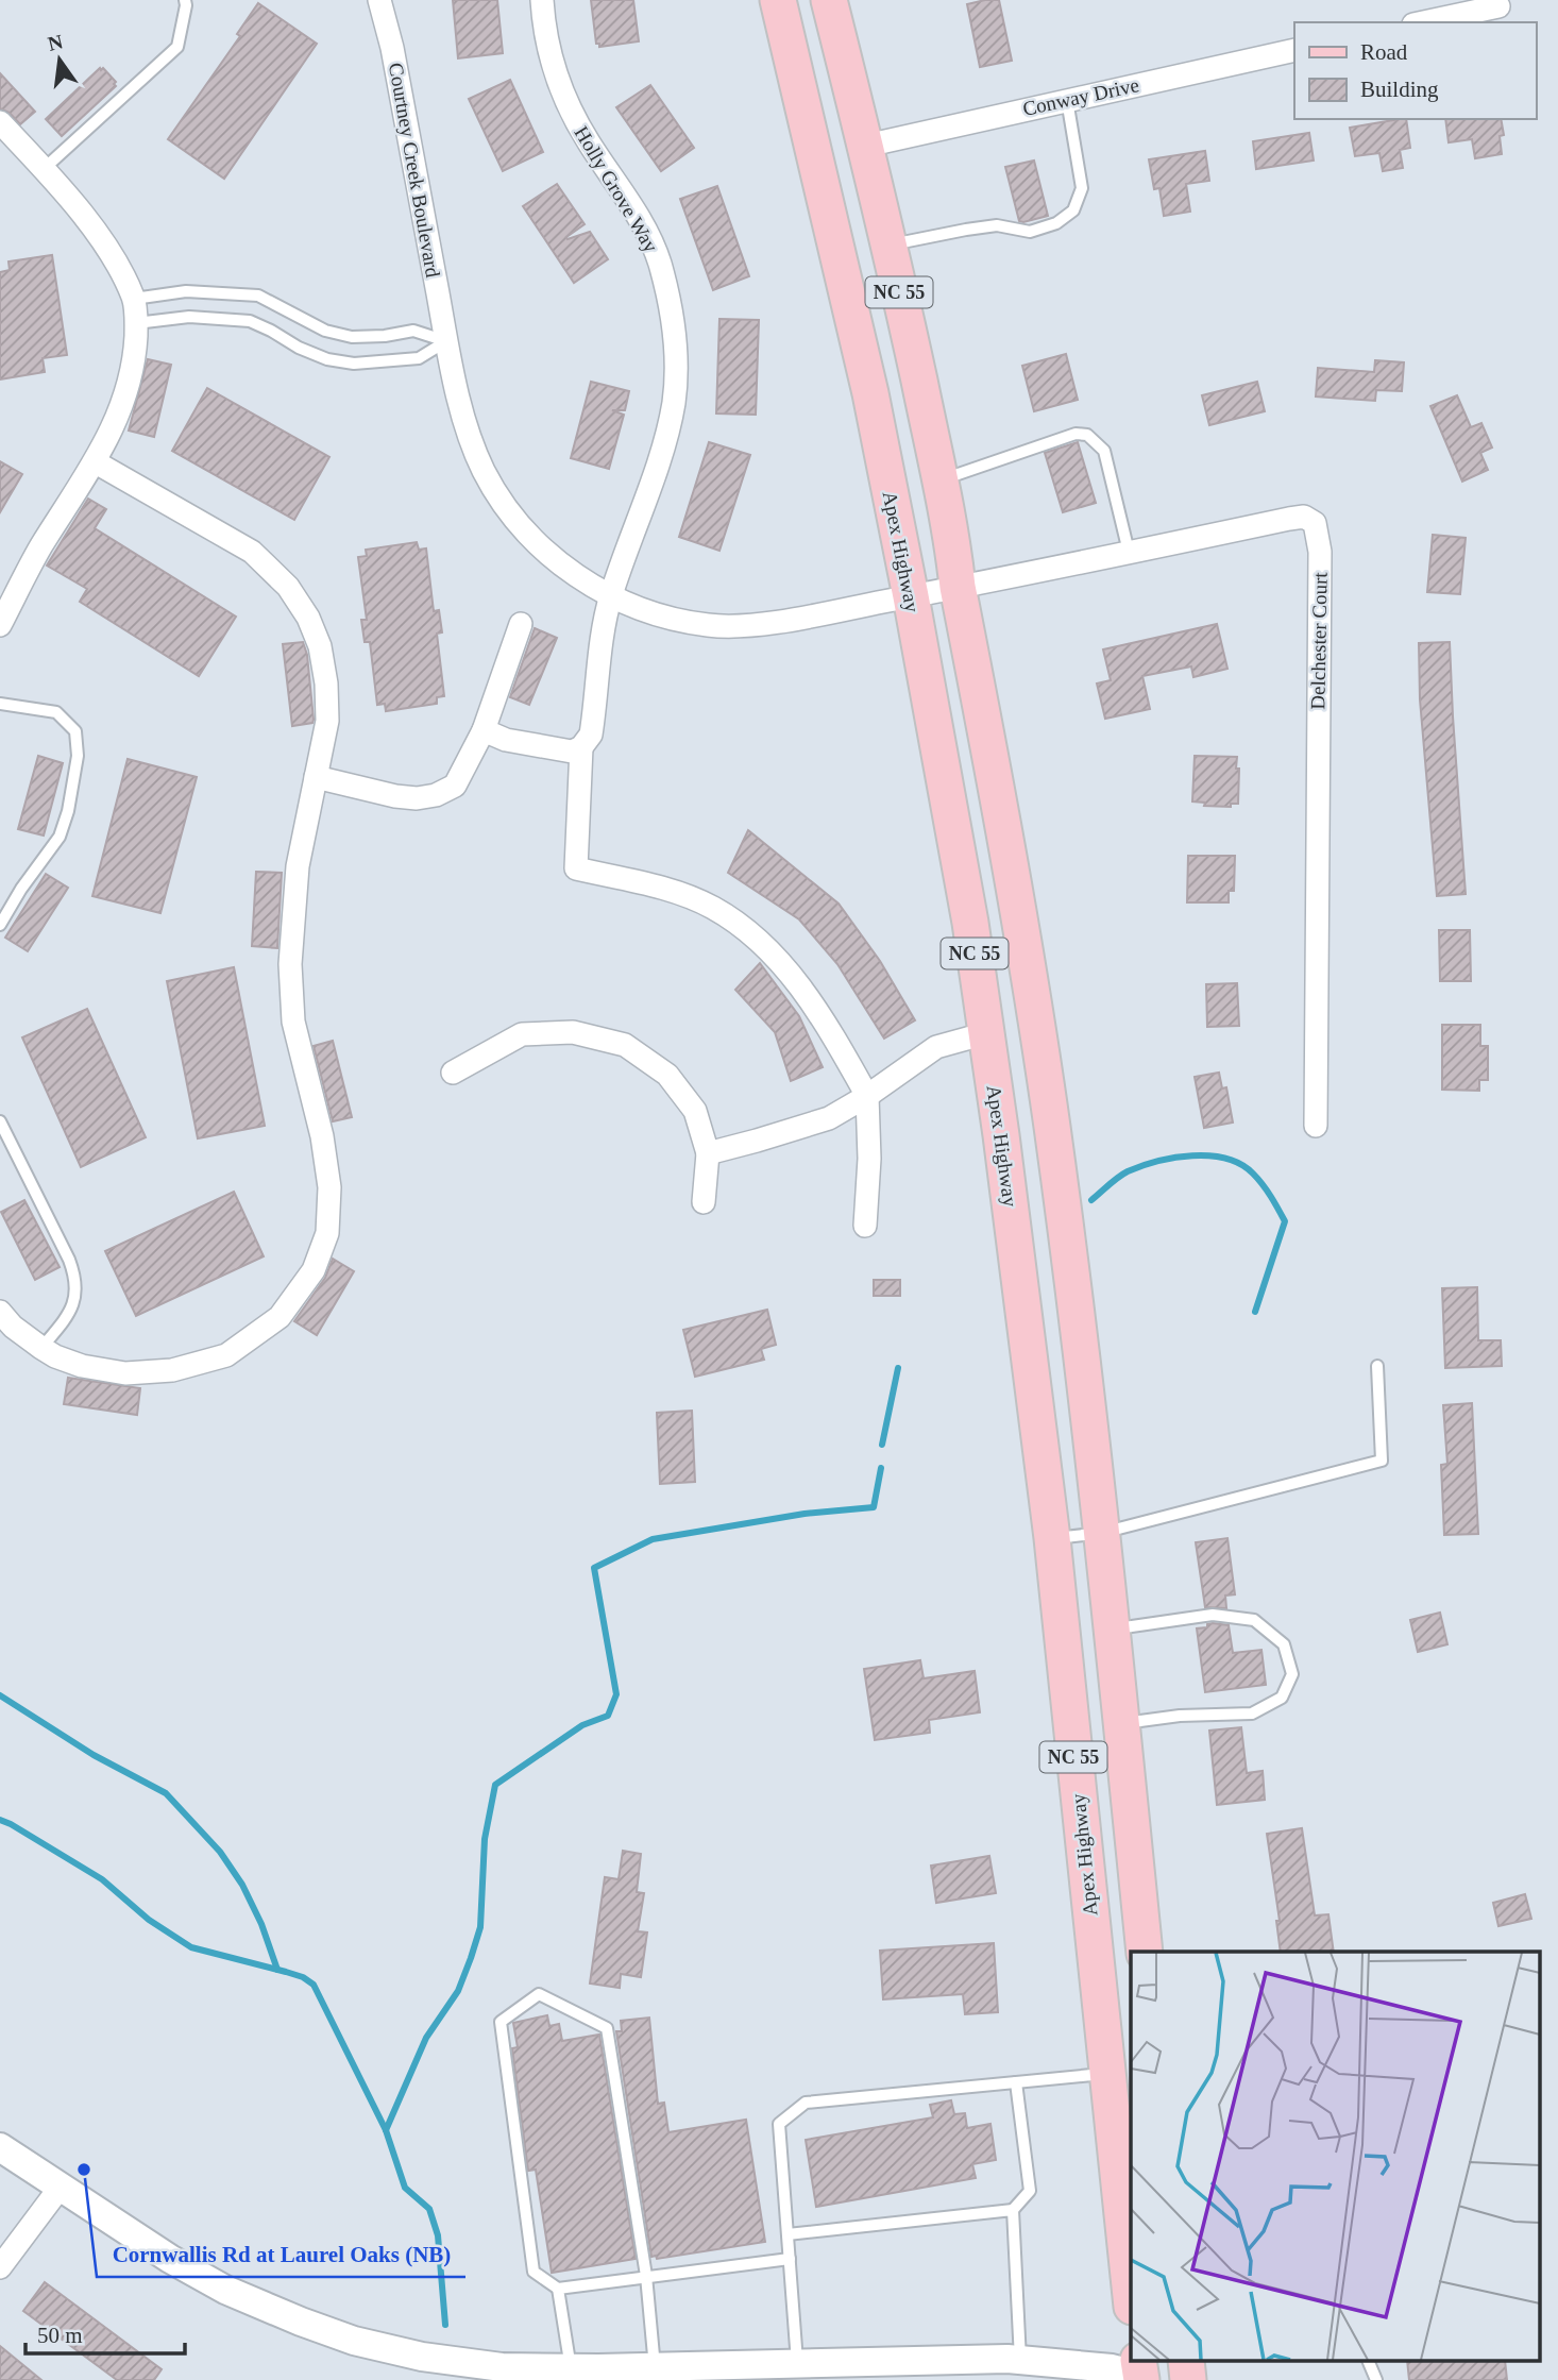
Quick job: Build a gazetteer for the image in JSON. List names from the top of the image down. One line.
{"streets":{"main road":["NC 55","Apex Highway"],"street":["Conway Drive","Courtney Creek Boulevard","Holly Grove Way","Delchester Court"]},"crossings":[["Conway Drive","NC 55"],["Courtney Creek Boulevard","Holly Grove Way"],["Courtney Creek Boulevard","NC 55"],["Courtney Creek Boulevard","Apex Highway"],["Courtney Creek Boulevard","Delchester Court"],["NC 55","Delchester Court"]],"places":["Cornwallis Rd at Laurel Oaks (NB)"],"legend":["Road","Building"],"scale_bar":"50 m","north":"top"}
